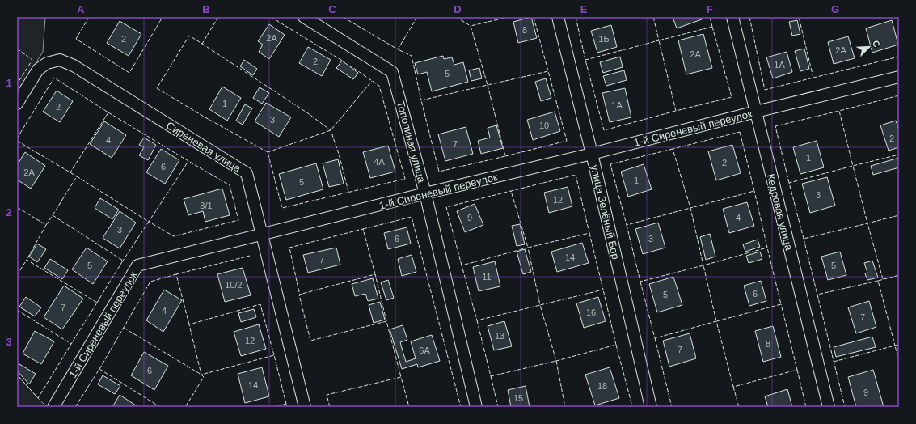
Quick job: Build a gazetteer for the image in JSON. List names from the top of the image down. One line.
{"streets":{"street":["1-й Сиреневый переулок","Тополиная улица","Сиреневая улица","улица Зелёный Бор","Кедровая улица"]},"crossings":[["1-й Сиреневый переулок","Тополиная улица"],["1-й Сиреневый переулок","Сиреневая улица"],["1-й Сиреневый переулок","улица Зелёный Бор"],["1-й Сиреневый переулок","Кедровая улица"]],"house_numbers":["8","2А","2","1Б","2А","2А","2","1А","5","1","1А","2","3","10","2","4","7","1","4А","2","6","2А","1","5","3","12","8/1","9","4","3","6","3","14","7","5","5","11","10/2","6","5","7","4","16","7","13","12","8","7","6А","6","14","18","9","15"],"north":"top right","grid":{"columns":["A","B","C","D","E","F","G"],"rows":["1","2","3"]}}
